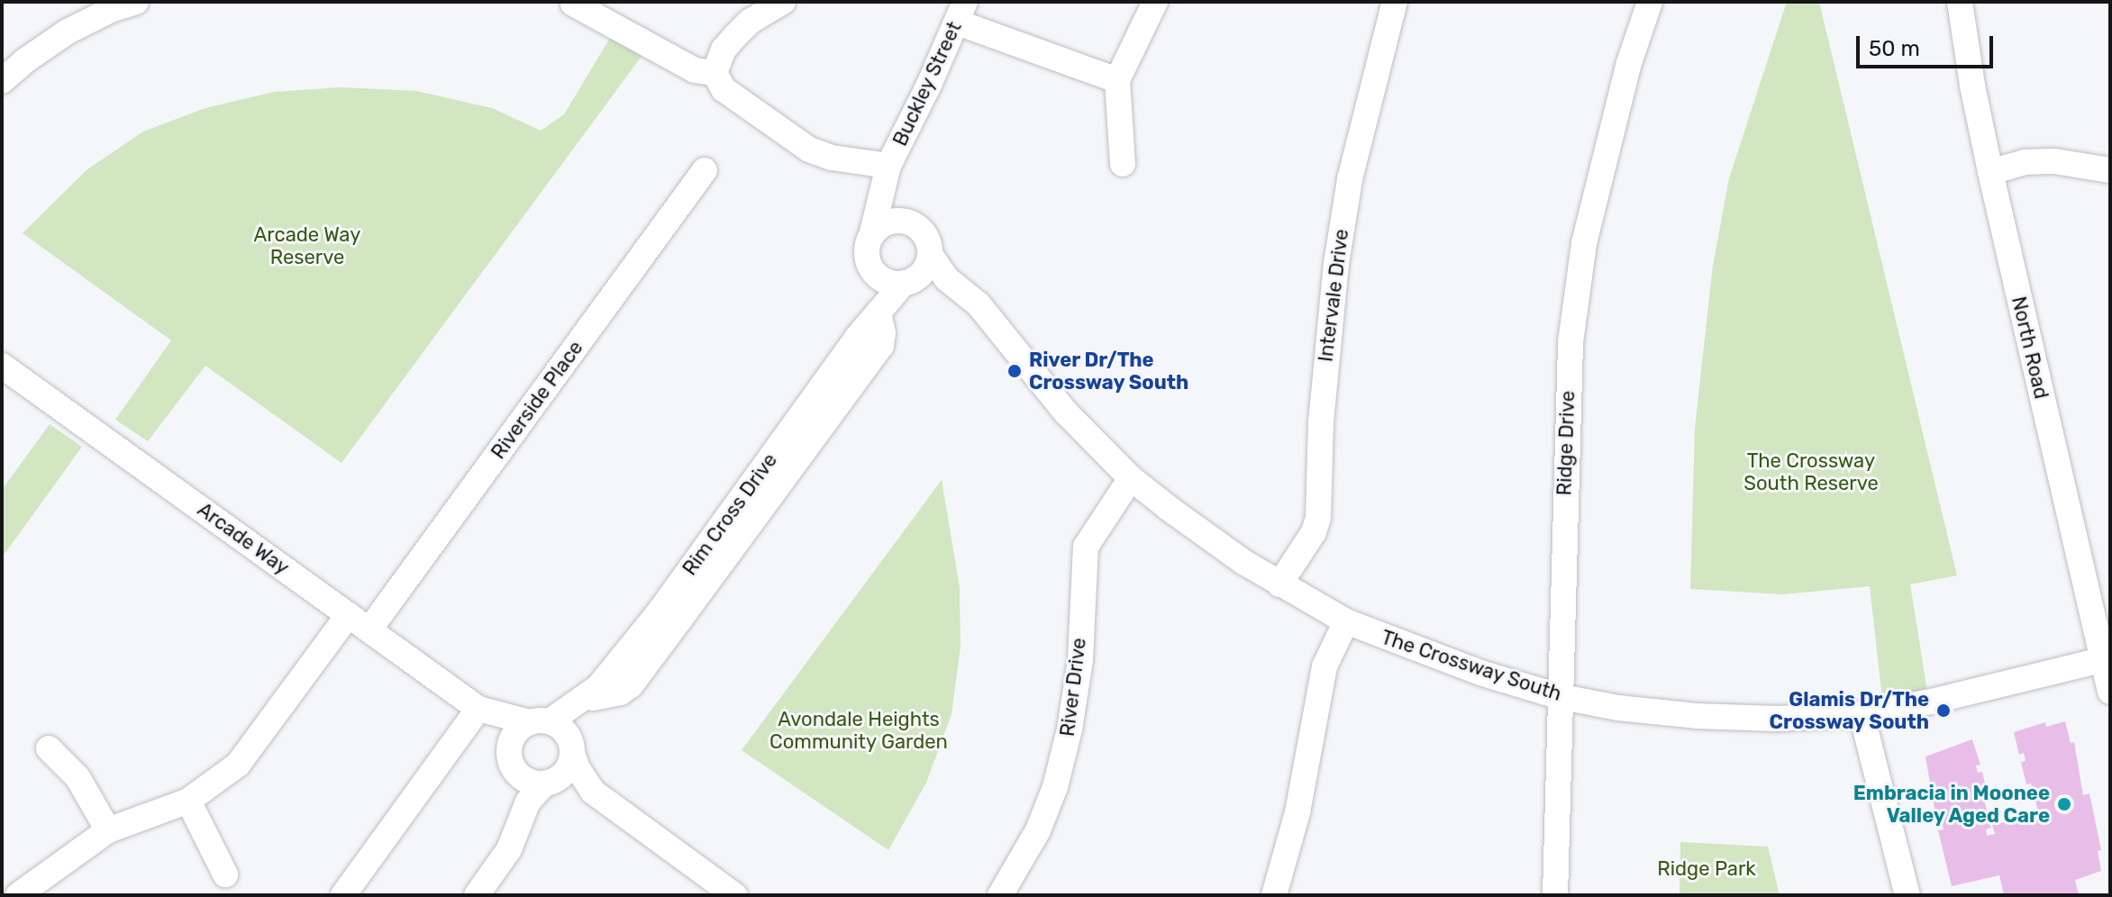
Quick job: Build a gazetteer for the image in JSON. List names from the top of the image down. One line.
{"streets":{"street":["Buckley Street","Intervale Drive","North Road","Riverside Place","Ridge Drive","Rim Cross Drive","Arcade Way","The Crossway South","River Drive"]},"crossings":[["Buckley Street","Rim Cross Drive"],["Buckley Street","The Crossway South"],["Intervale Drive","The Crossway South"],["North Road","The Crossway South"],["Riverside Place","Arcade Way"],["Ridge Drive","The Crossway South"],["Rim Cross Drive","Arcade Way"],["Rim Cross Drive","The Crossway South"],["The Crossway South","River Drive"]],"parks":["Arcade Way Reserve","The Crossway South Reserve","Avondale Heights Community Garden","Ridge Park"],"places":["River Dr/The Crossway South","Glamis Dr/The Crossway South","Embracia in Moonee Valley Aged Care"],"scale_bar":"50 m"}
